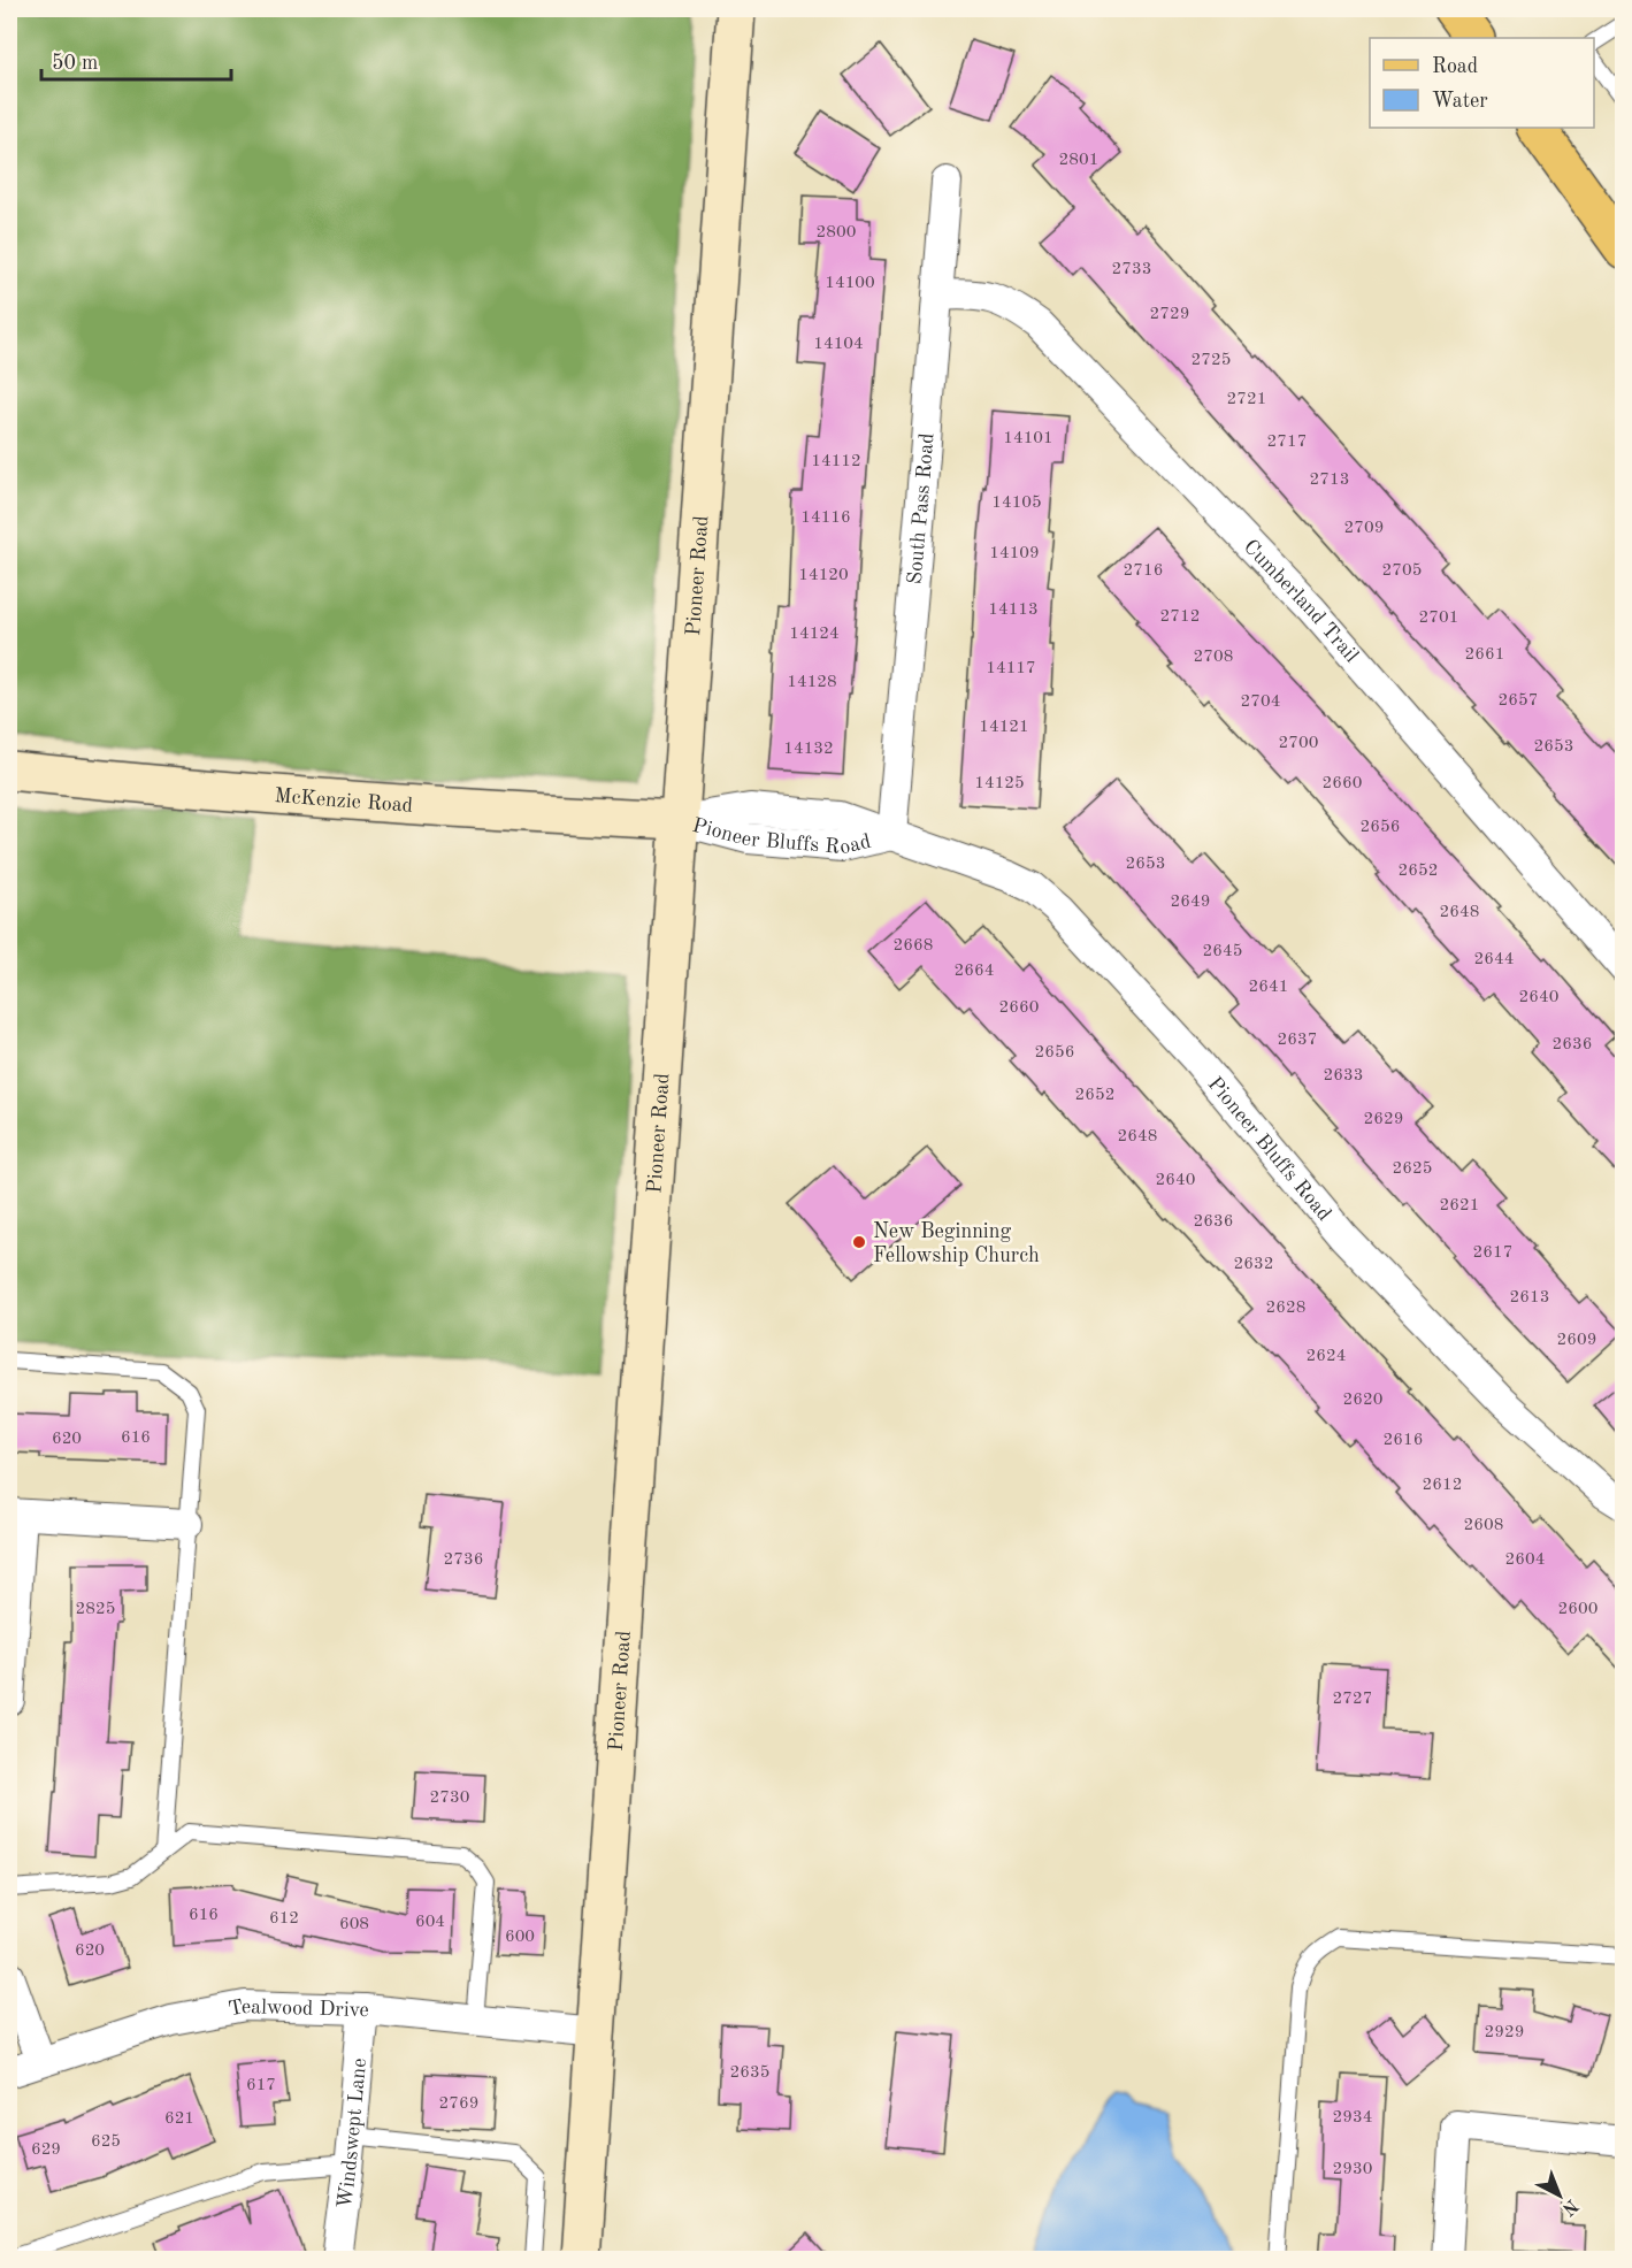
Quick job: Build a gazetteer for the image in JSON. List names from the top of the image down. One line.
{"streets":{"main road":["Pioneer Road","McKenzie Road"],"street":["South Pass Road","Cumberland Trail","Pioneer Bluffs Road","Tealwood Drive","Windswept Lane"]},"crossings":[["South Pass Road","Cumberland Trail"],["South Pass Road","Pioneer Bluffs Road"],["Pioneer Road","McKenzie Road"],["Pioneer Road","Pioneer Bluffs Road"],["Pioneer Road","Tealwood Drive"],["McKenzie Road","Pioneer Bluffs Road"],["Tealwood Drive","Windswept Lane"]],"places":["New Beginning Fellowship Church"],"house_numbers":["2801","2800","2733","14100","2729","14104","2725","2721","14101","2717","14112","2713","14105","14116","2709","14109","2716","2705","14120","14113","2712","2701","14124","2661","2708","14117","14128","2657","2704","14121","2700","2653","14132","14125","2660","2656","2653","2652","2649","2648","2668","2645","2644","2664","2641","2640","2660","2637","2636","2656","2633","2652","2629","2648","2625","2640","2621","2636","2617","2632","2613","2628","2609","2624","2620","616","620","2616","2612","2608","2736","2604","2825","2600","2727","2730","616","612","604","608","600","620","2929","2635","617","2769","2934","621","625","629","2930"],"legend":["Road","Water"],"scale_bar":"50 m","north":"bottom right"}
